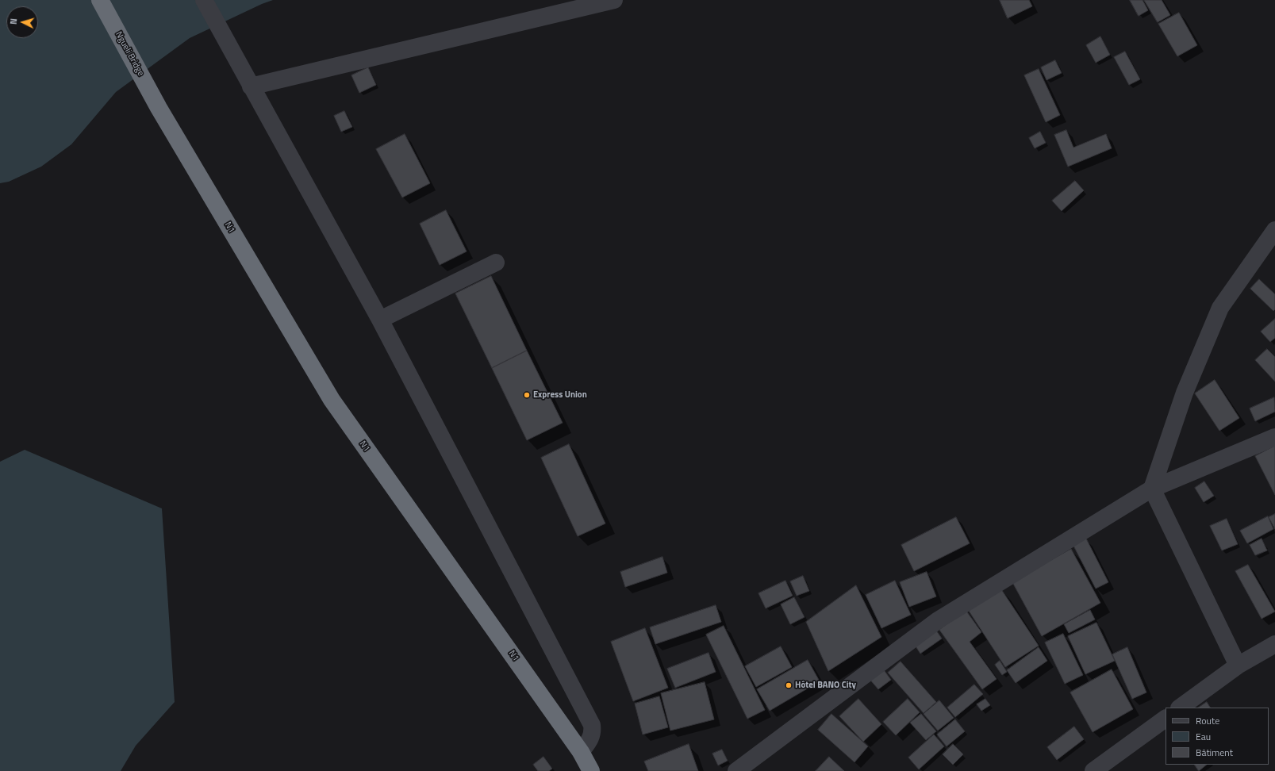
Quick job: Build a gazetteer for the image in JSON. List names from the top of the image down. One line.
{"streets":{"highway":["Ngueli Bridge","N1"]},"crossings":[["Ngueli Bridge","N1"]],"places":["Express Union","Hôtel BANO City"],"legend":["Route","Eau","Bâtiment"],"north":"left"}
